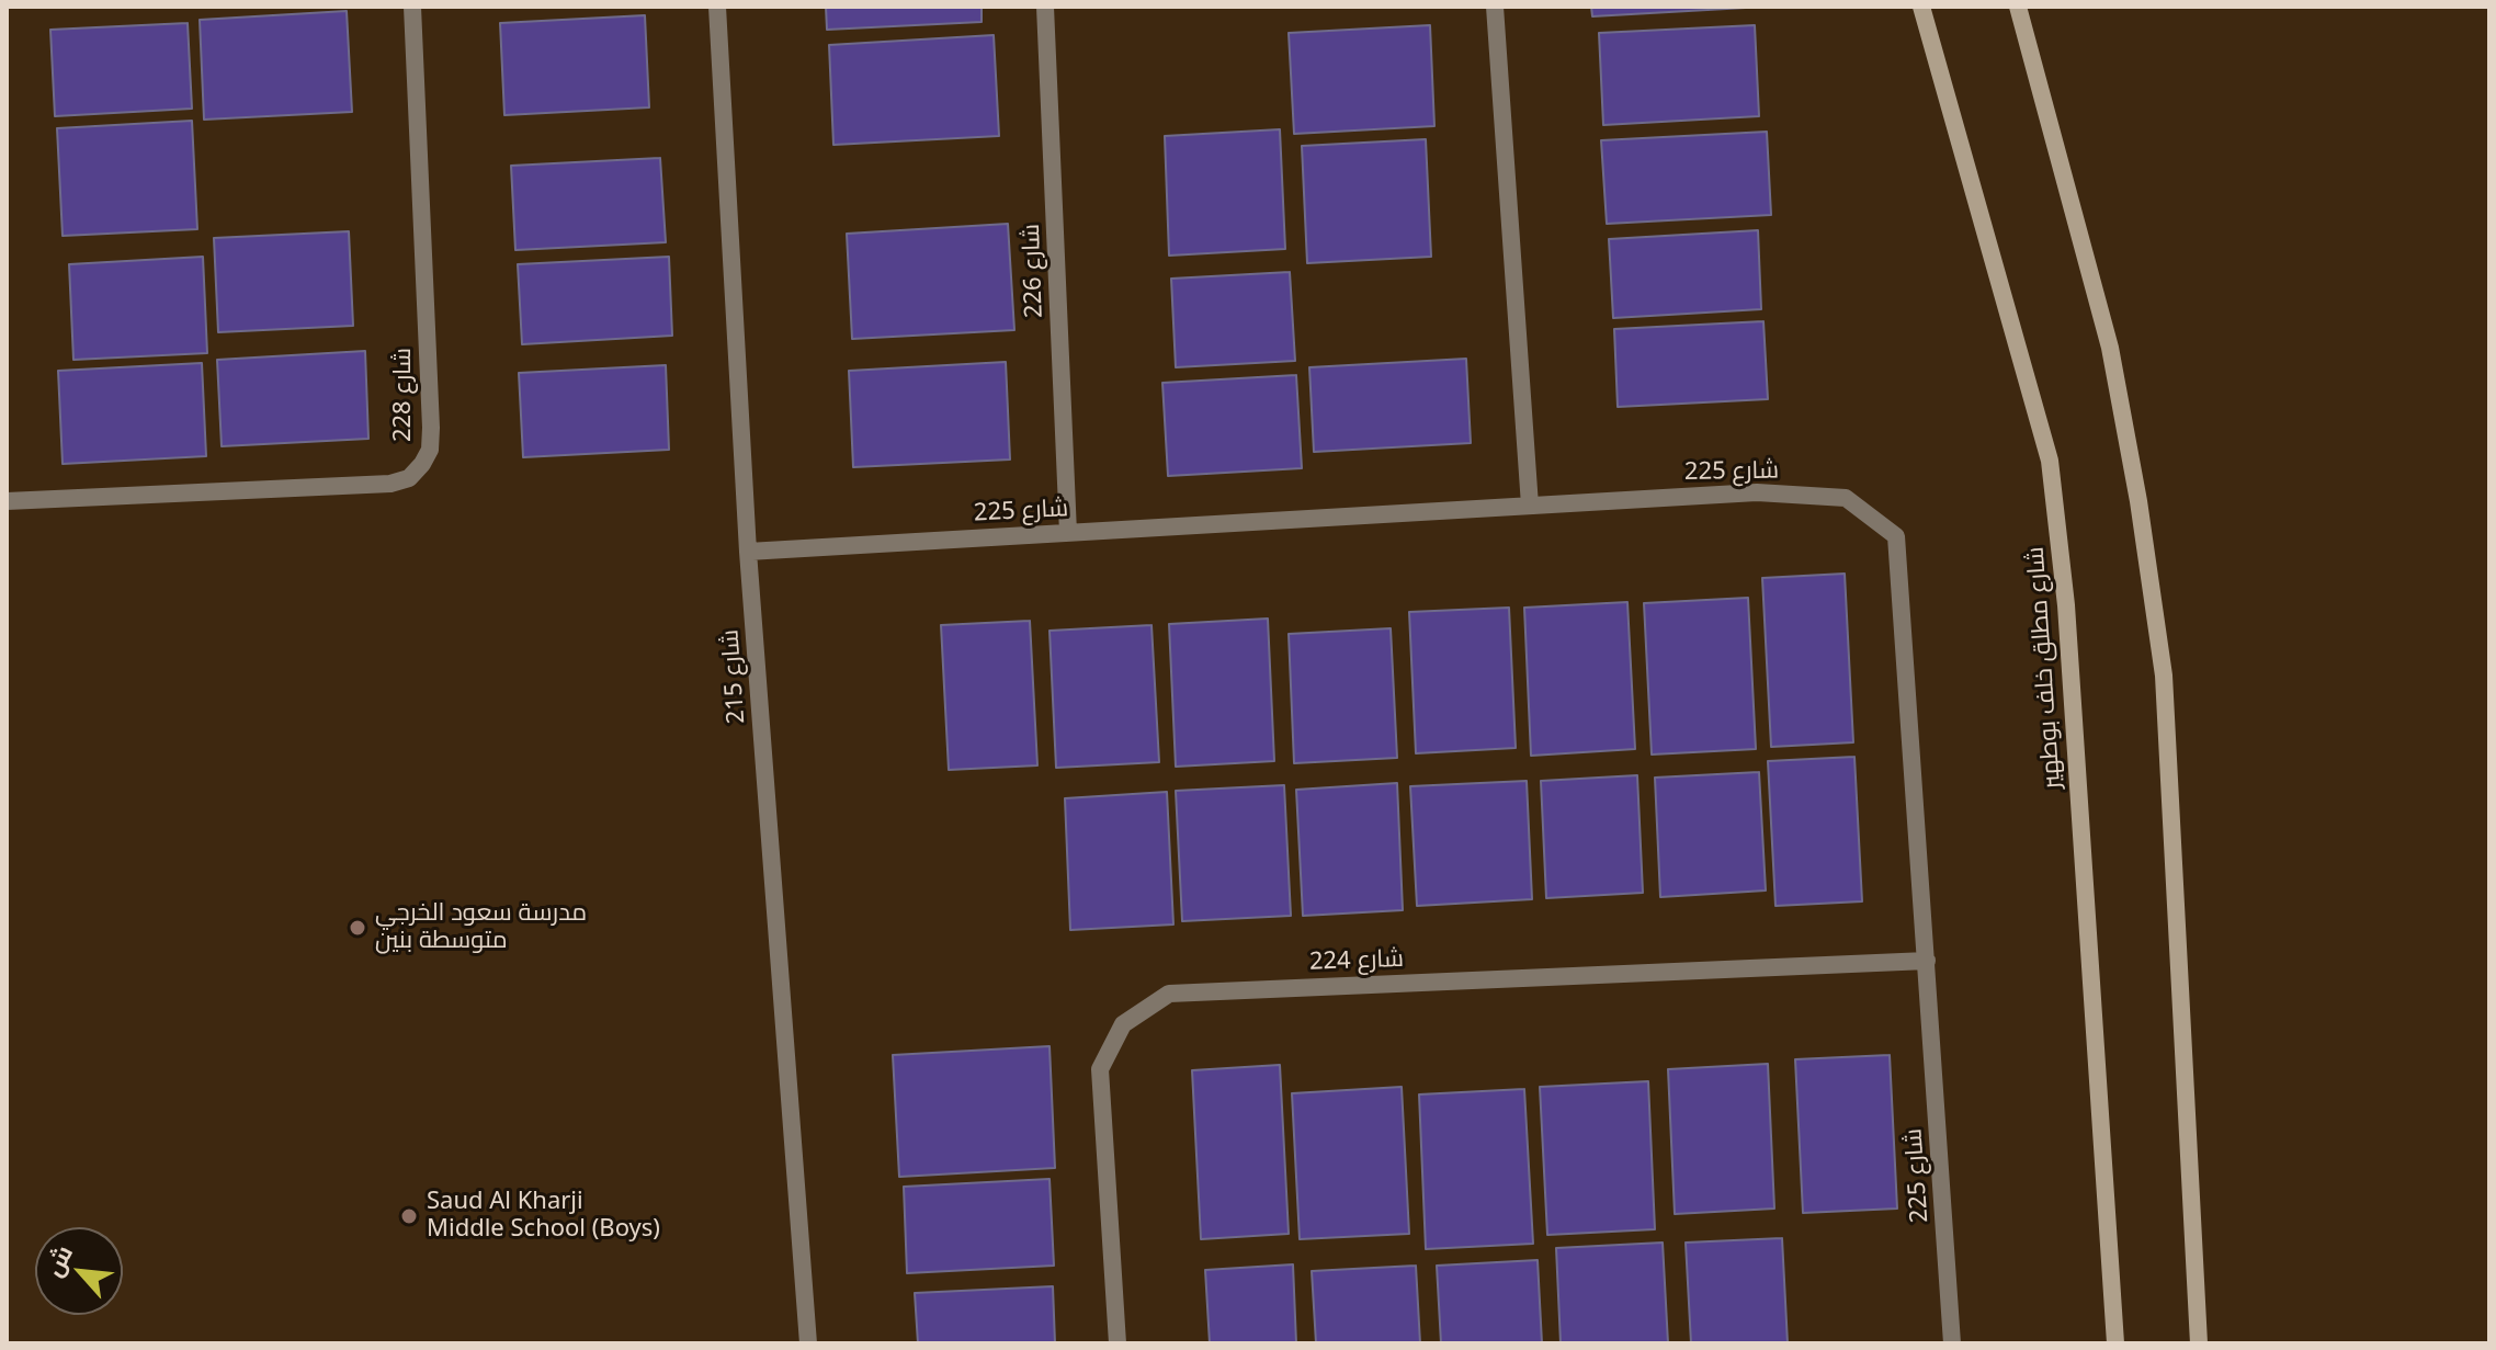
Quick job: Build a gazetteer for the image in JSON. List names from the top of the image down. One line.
{"streets":{"main road":["شارع مطلق خلف بوطهير"],"street":["شارع 226","شارع 228","شارع 225","شارع 215","شارع 224"]},"crossings":[["شارع 226","شارع 225"],["شارع 225","شارع 215"],["شارع 225","شارع 224"]],"places":["مدرسة سعود الخرجي متوسطة بنين","Saud Al Kharji Middle School (Boys)"],"north":"top left"}
